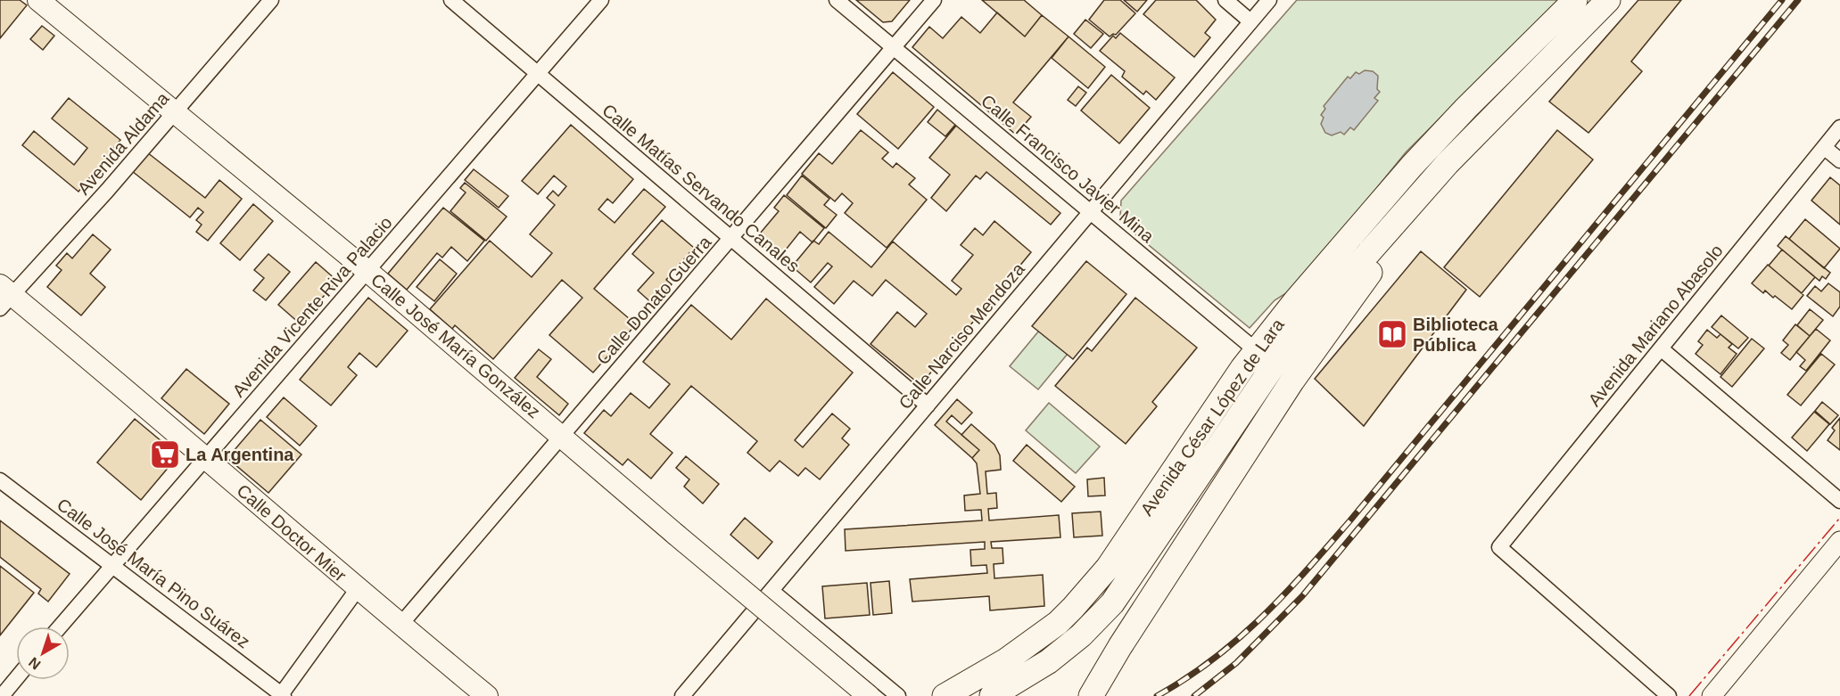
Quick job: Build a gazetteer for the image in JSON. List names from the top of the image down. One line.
{"streets":{"main road":["Calle José María González","Avenida César López de Lara","Calle Doctor Mier"],"street":["Avenida Aldama","Calle Francisco Javier Mina","Calle Matías Servando Canales","Calle Donato Guerra","Avenida Vicente Riva Palacio","Avenida Mariano Abasolo","Calle Narciso Mendoza","Calle José María Pino Suárez"]},"crossings":[["Avenida Aldama","Calle José María González"],["Avenida Aldama","Calle Doctor Mier"],["Calle Francisco Javier Mina","Calle Donato Guerra"],["Calle Francisco Javier Mina","Calle Narciso Mendoza"],["Calle Francisco Javier Mina","Avenida César López de Lara"],["Calle Matías Servando Canales","Calle Donato Guerra"],["Calle Matías Servando Canales","Avenida Vicente Riva Palacio"],["Calle Matías Servando Canales","Calle Narciso Mendoza"],["Calle Donato Guerra","Calle José María González"],["Calle Donato Guerra","Calle Doctor Mier"],["Avenida Vicente Riva Palacio","Calle José María González"],["Avenida Vicente Riva Palacio","Calle Doctor Mier"],["Avenida Vicente Riva Palacio","Calle José María Pino Suárez"]],"places":{"library":["Biblioteca Pública"],"supermarket":["La Argentina"]},"north":"bottom left"}
